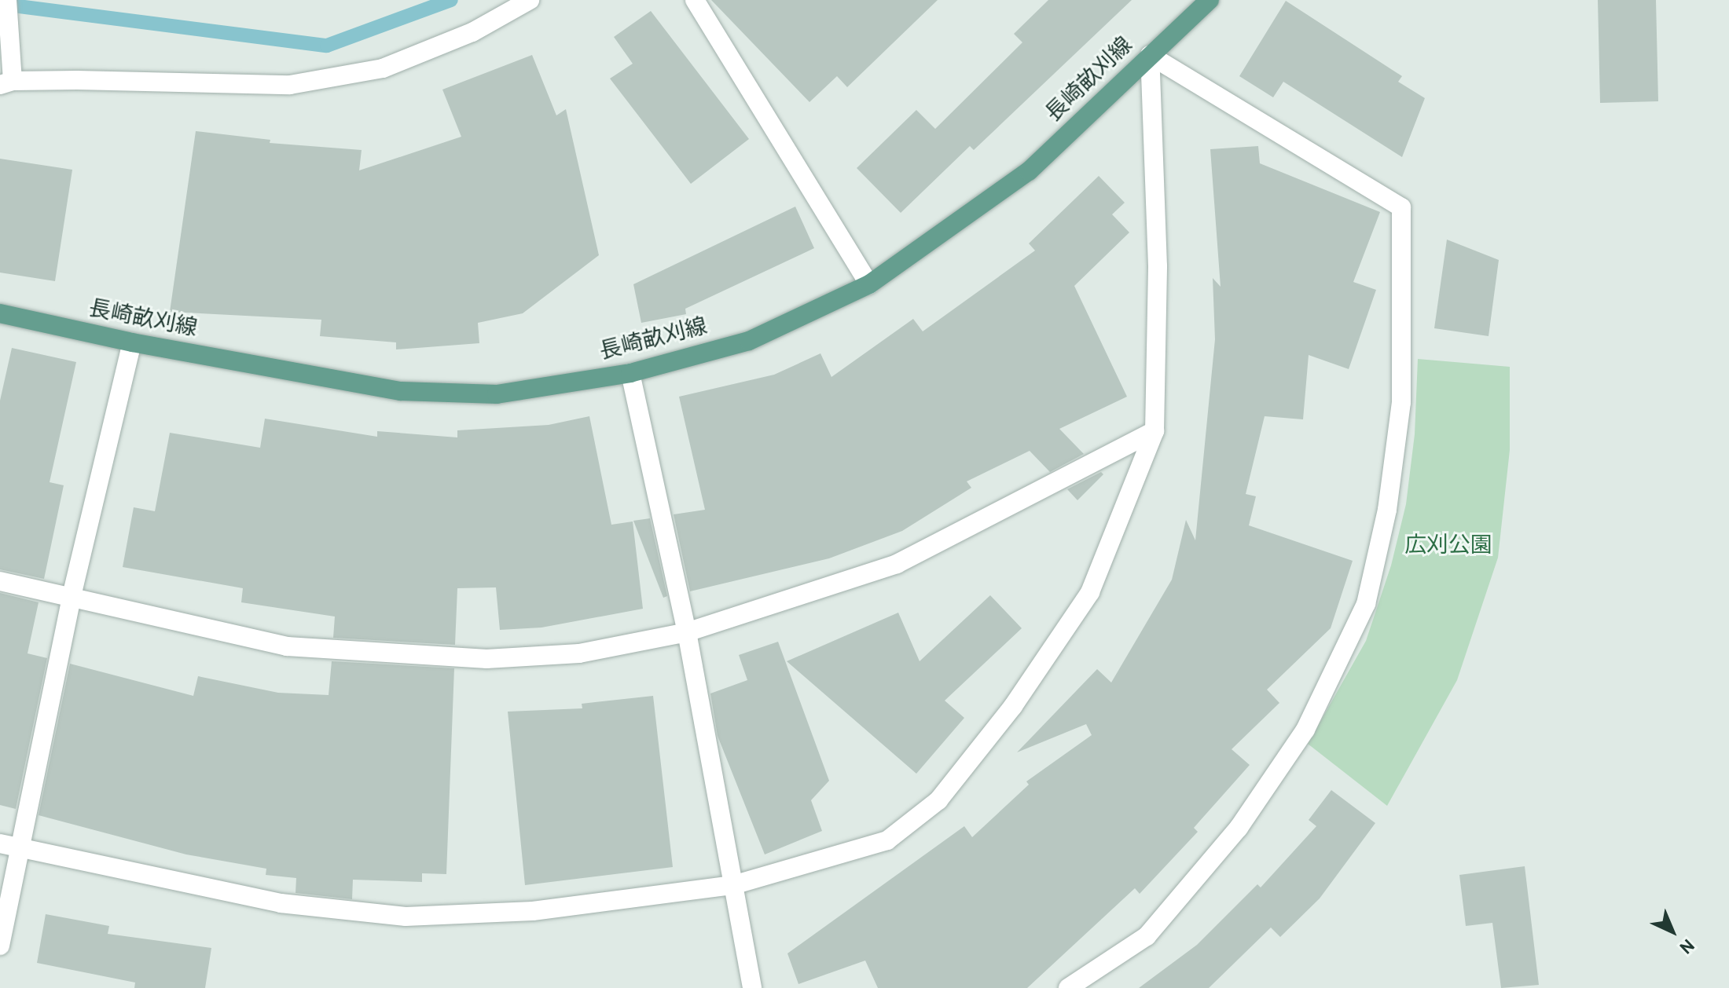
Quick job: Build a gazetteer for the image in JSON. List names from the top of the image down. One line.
{"streets":{"main road":["長崎畝刈線"]},"parks":["広刈公園"],"north":"bottom right"}
